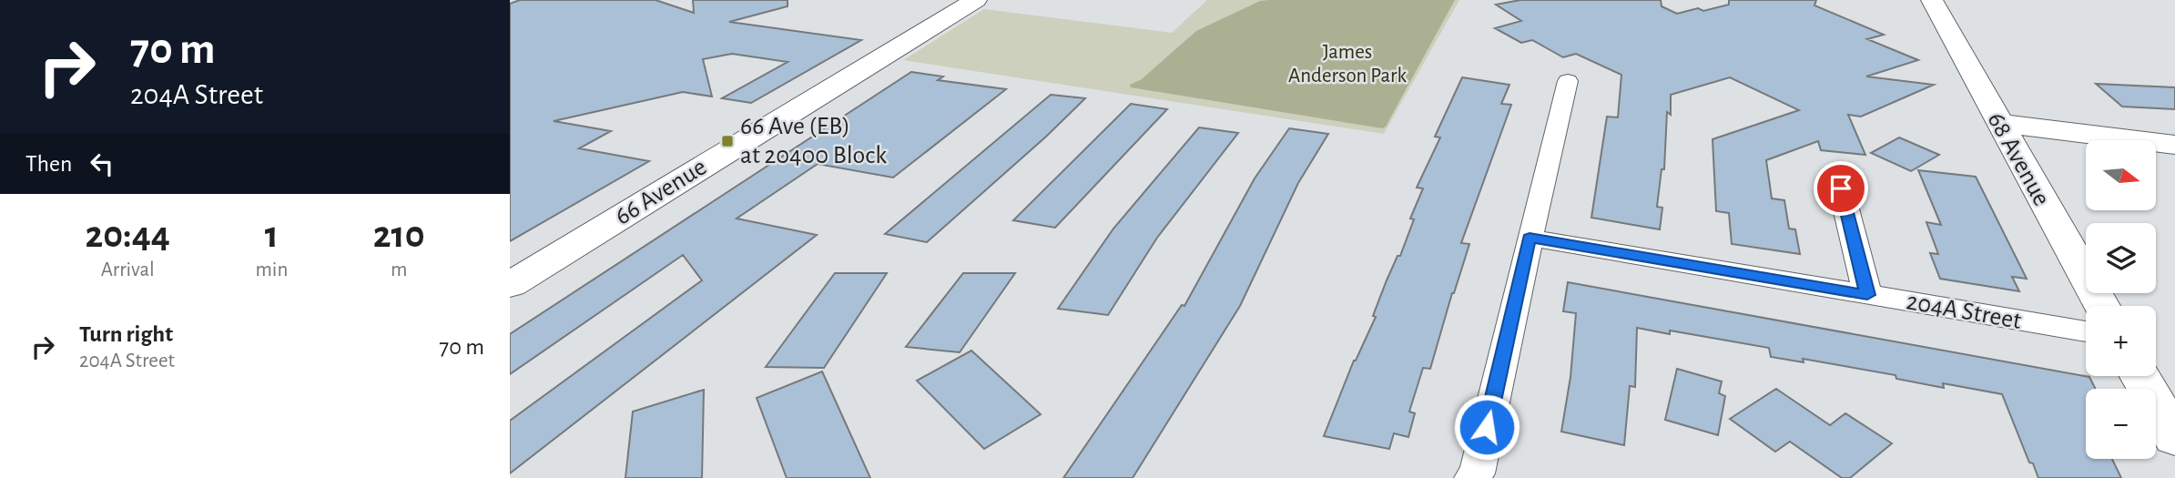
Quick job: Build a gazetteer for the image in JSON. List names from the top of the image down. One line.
{"streets":{"street":["68 Avenue","66 Avenue","204A Street"]},"parks":["James Anderson Park"],"places":{"transit":["66 Ave (EB) at 20400 Block"]},"north":"right","page":{"turn":["70 m","204A Street"],"then":"Then","map_buttons":["+","−"],"eta":["20:44","Arrival","1","min","210","m"],"list":[{"name":"Turn right","note":"204A Street","value":"70 m"}]}}
